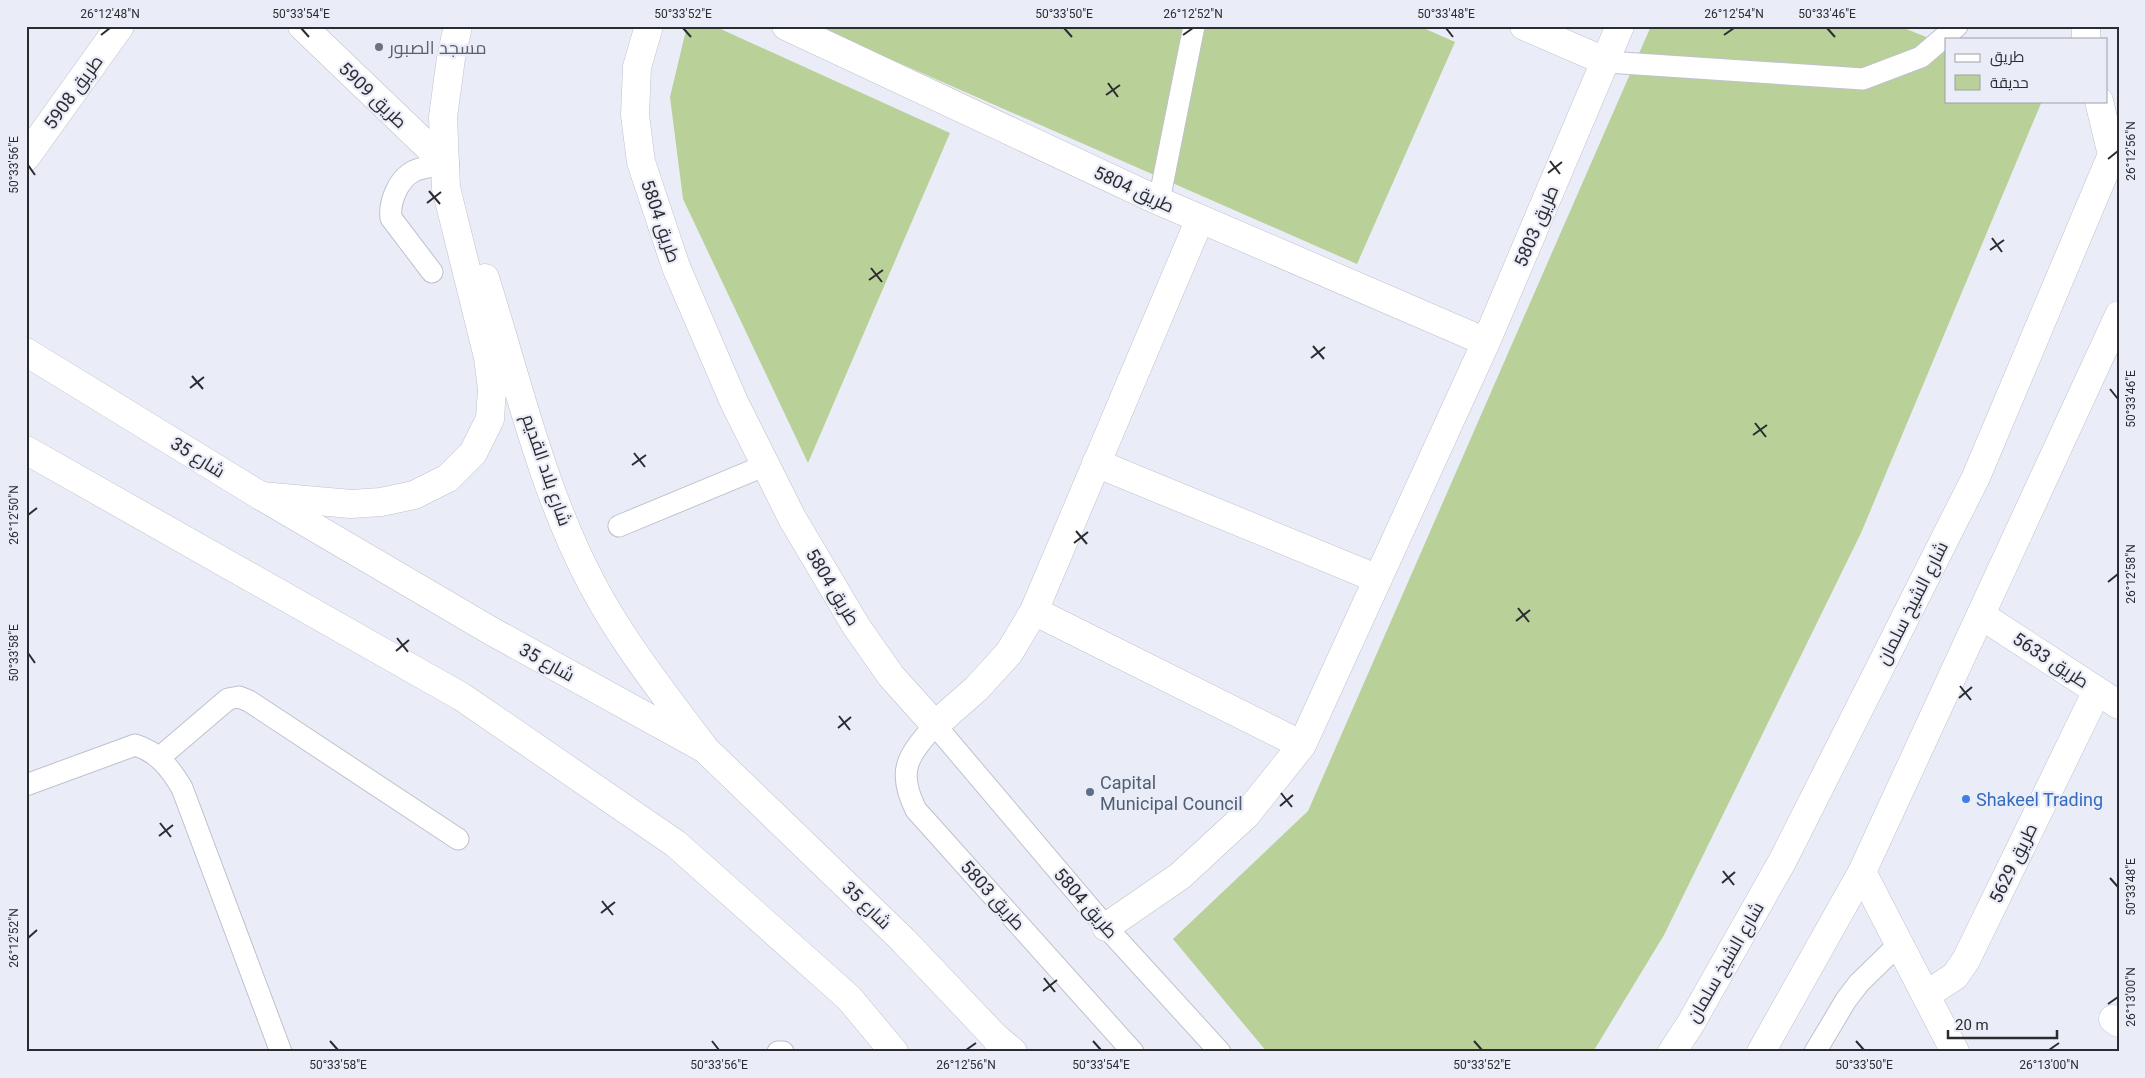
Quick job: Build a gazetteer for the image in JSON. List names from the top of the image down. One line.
{"streets":{"street":["طريق 5908","طريق 5909","طريق 5804","طريق 5803","شارع 35","شارع بلاد القديم","شارع الشيخ سلمان","طريق 5633","طريق 5629"]},"crossings":[["طريق 5909","شارع بلاد القديم"],["طريق 5804","طريق 5803"],["شارع 35","شارع بلاد القديم"],["طريق 5633","طريق 5629"]],"places":["مسجد الصبور","Capital Municipal Council","Shakeel Trading"],"legend":["طريق","حديقة"],"scale_bar":"20 m","coordinates":["26°12'48\"N","50°33'54\"E","50°33'52\"E","50°33'50\"E","26°12'52\"N","50°33'48\"E","26°12'54\"N","50°33'46\"E","26°12'56\"N","50°33'56\"E","26°12'50\"N","26°12'58\"N","50°33'58\"E","26°13'00\"N"]}
